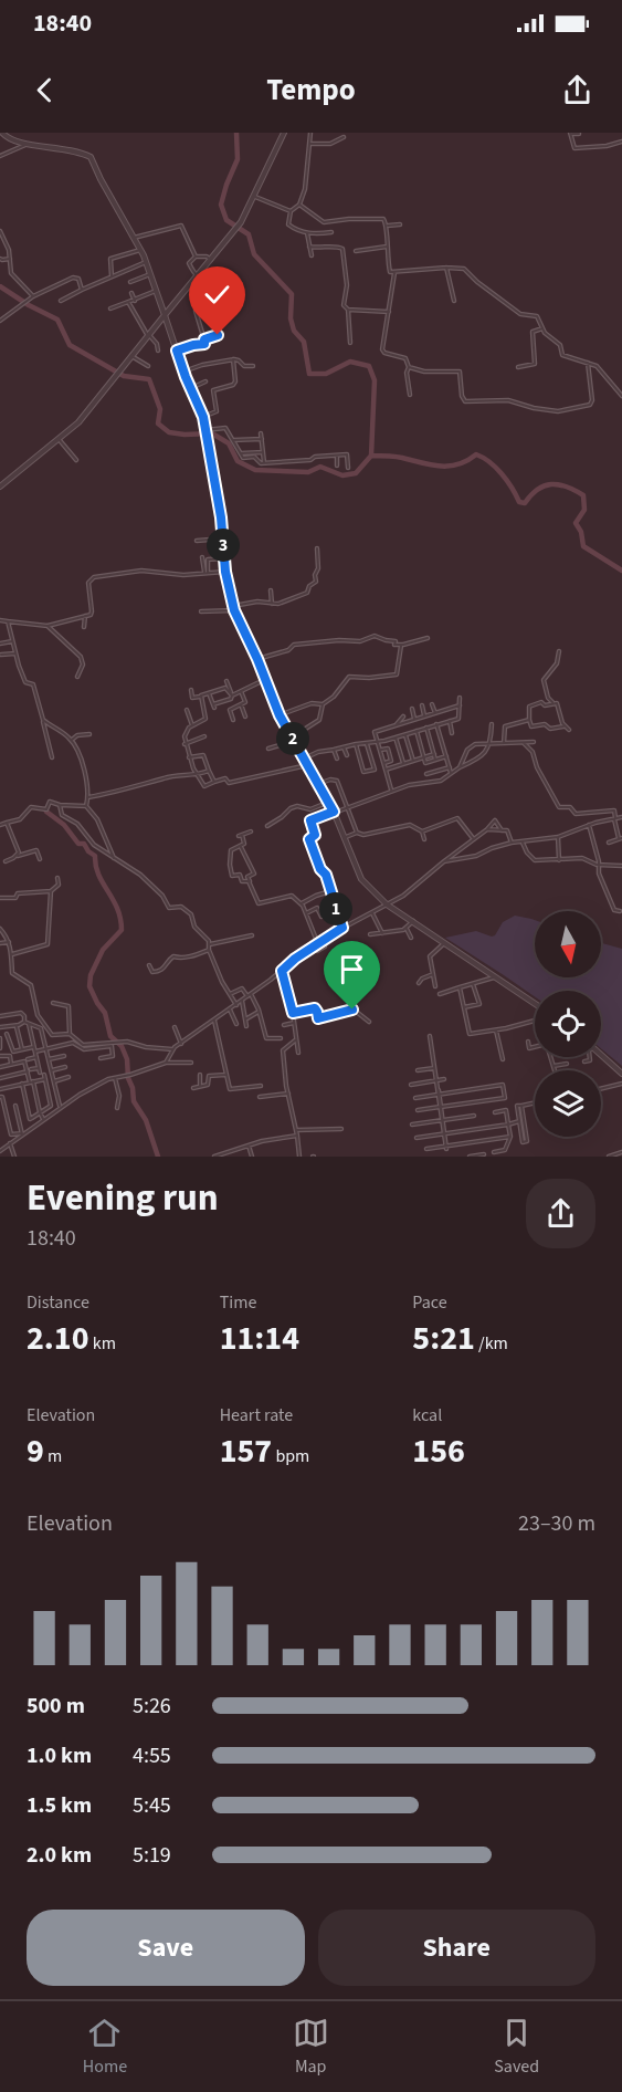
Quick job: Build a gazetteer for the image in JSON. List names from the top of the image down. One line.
{"north":"bottom","page":{"status":"18:40","header":"Tempo","pins":["3","2","1"],"heading":["Evening run","18:40"],"stats":[["Distance","2.10 km"],["Time","11:14"],["Pace","5:21 /km"],["Elevation","9 m"],["Heart rate","157 bpm"],["kcal","156"]],"chart":["Elevation","23–30 m"],"list":[{"name":"500 m","note":"5:26"},{"name":"1.0 km","note":"4:55"},{"name":"1.5 km","note":"5:45"},{"name":"2.0 km","note":"5:19"}],"buttons":["Save","Share"],"tabs":["Home","Map","Saved"]}}
